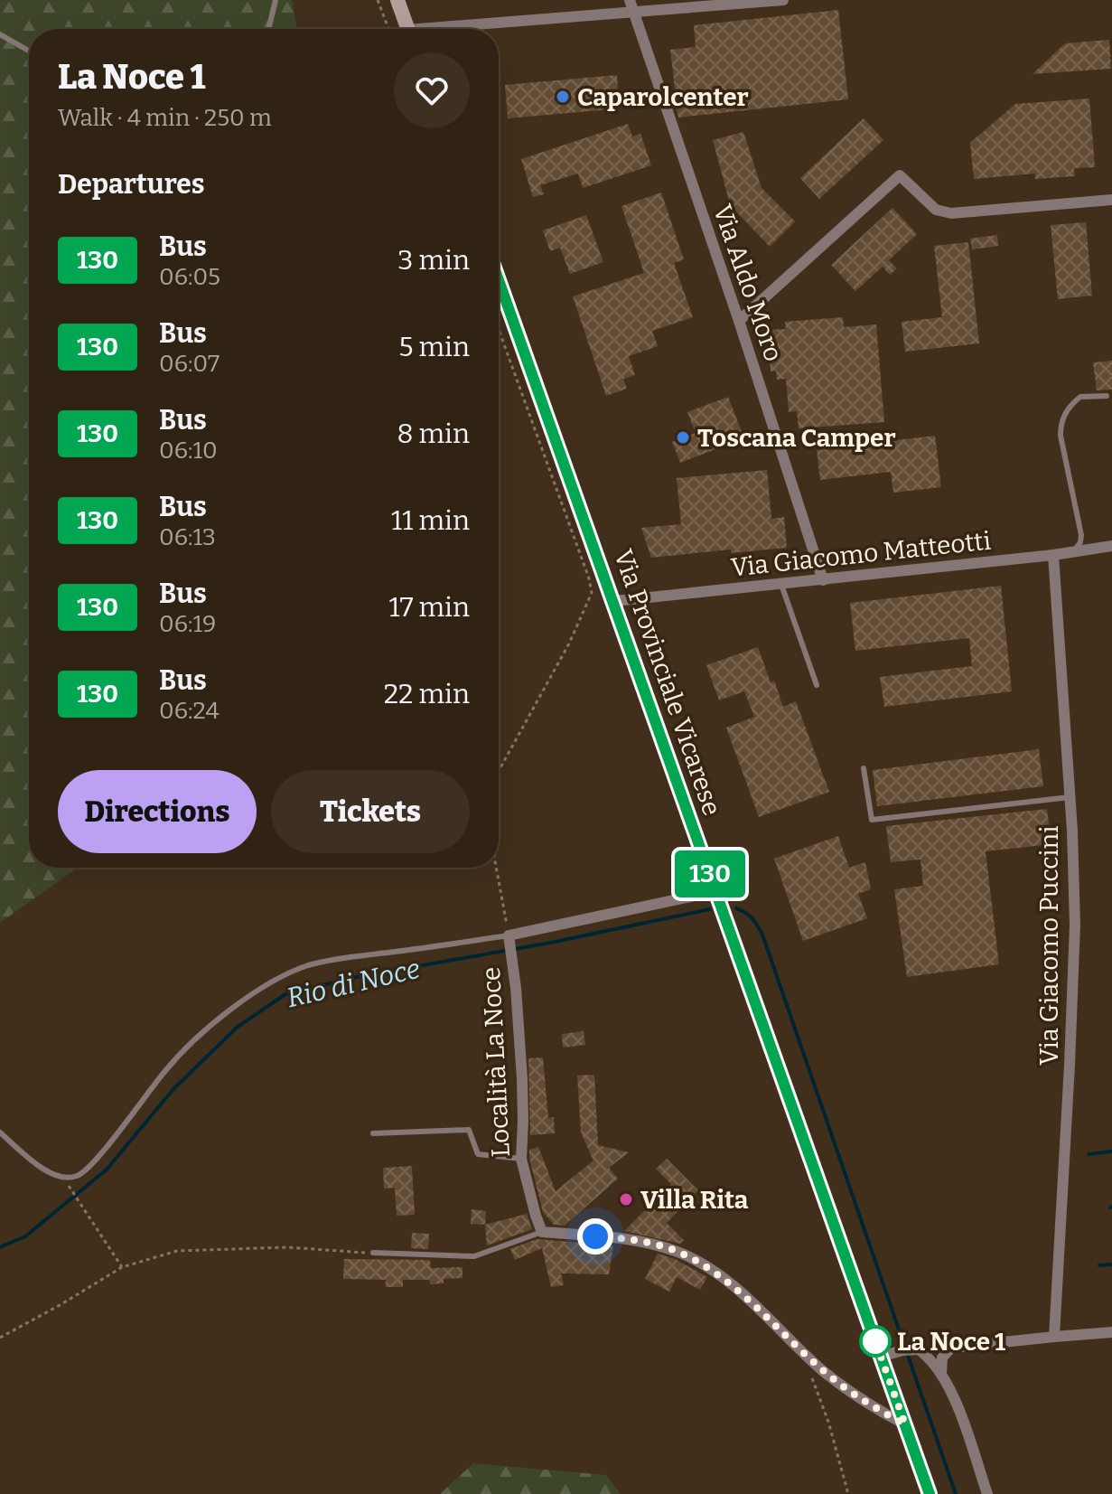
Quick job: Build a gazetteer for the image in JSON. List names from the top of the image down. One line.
{"streets":{"main road":["Via Provinciale Vicarese"],"street":["Via Aldo Moro","Via Giacomo Matteotti","Via Giacomo Puccini","Località La Noce"]},"crossings":[["Via Aldo Moro","Via Giacomo Matteotti"],["Via Giacomo Matteotti","Via Provinciale Vicarese"],["Via Giacomo Matteotti","Via Giacomo Puccini"],["Via Provinciale Vicarese","Località La Noce"]],"water":["Rio di Noce"],"places":["Caparolcenter","Toscana Camper","Villa Rita","La Noce 1"],"lines":["bus line 130"],"page":{"on_map":"130","heading":[["La Noce 1","Walk · 4 min · 250 m"],"Departures"],"list":[{"mark":"130","name":"Bus","note":"06:05","value":"3 min"},{"mark":"130","name":"Bus","note":"06:07","value":"5 min"},{"mark":"130","name":"Bus","note":"06:10","value":"8 min"},{"mark":"130","name":"Bus","note":"06:13","value":"11 min"},{"mark":"130","name":"Bus","note":"06:19","value":"17 min"},{"mark":"130","name":"Bus","note":"06:24","value":"22 min"}],"buttons":["Directions","Tickets"]}}
